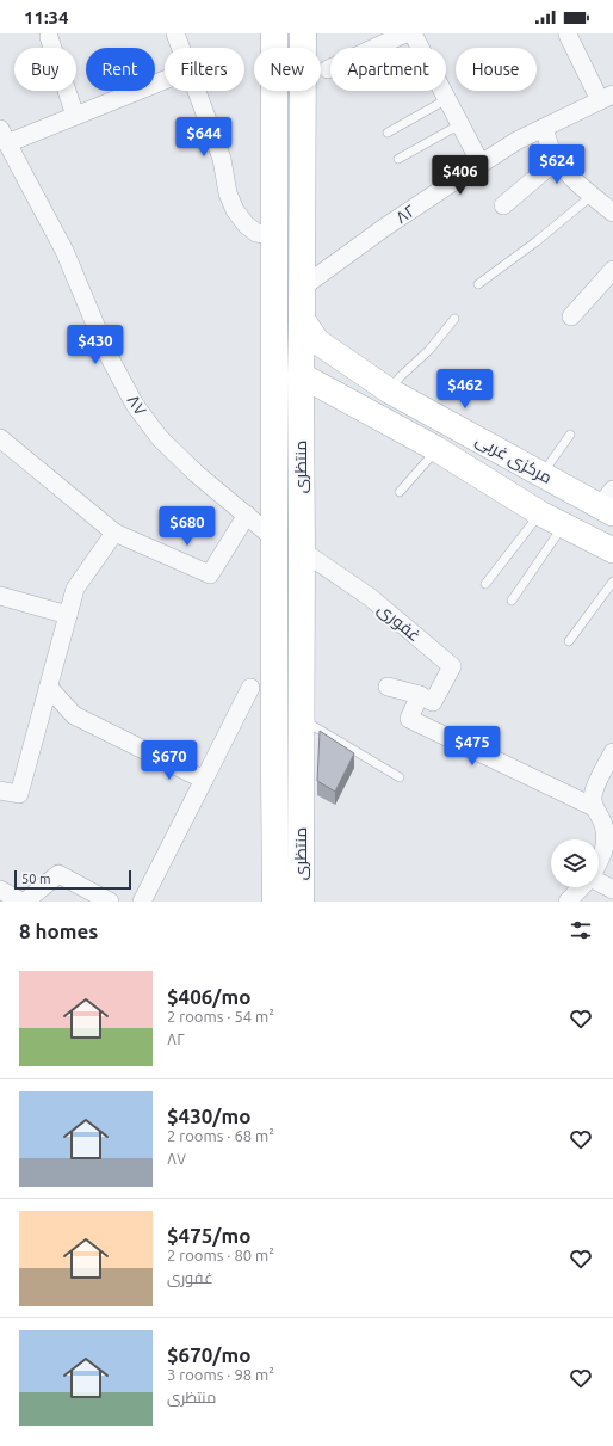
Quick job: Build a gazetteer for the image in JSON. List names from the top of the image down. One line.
{"streets":{"main road":["مرکزی غربی","منتظری"],"street":["۸۲","۸۷","غفوری"]},"crossings":[["۸۲","منتظری"],["۸۷","منتظری"],["مرکزی غربی","منتظری"],["منتظری","غفوری"]],"scale_bar":"50 m","page":{"status":"11:34","chip":["Buy","Rent","Filters","New","Apartment","House"],"price":["$644","$624","$406","$430","$462","$680","$475","$670"],"scale":"50 m","heading":"8 homes","list":[{"name":"$406/mo","note":"2 rooms · 54 m² · ۸۲"},{"name":"$430/mo","note":"2 rooms · 68 m² · ۸۷"},{"name":"$475/mo","note":"2 rooms · 80 m² · غفوری"},{"name":"$670/mo","note":"3 rooms · 98 m² · منتظری"}]}}
